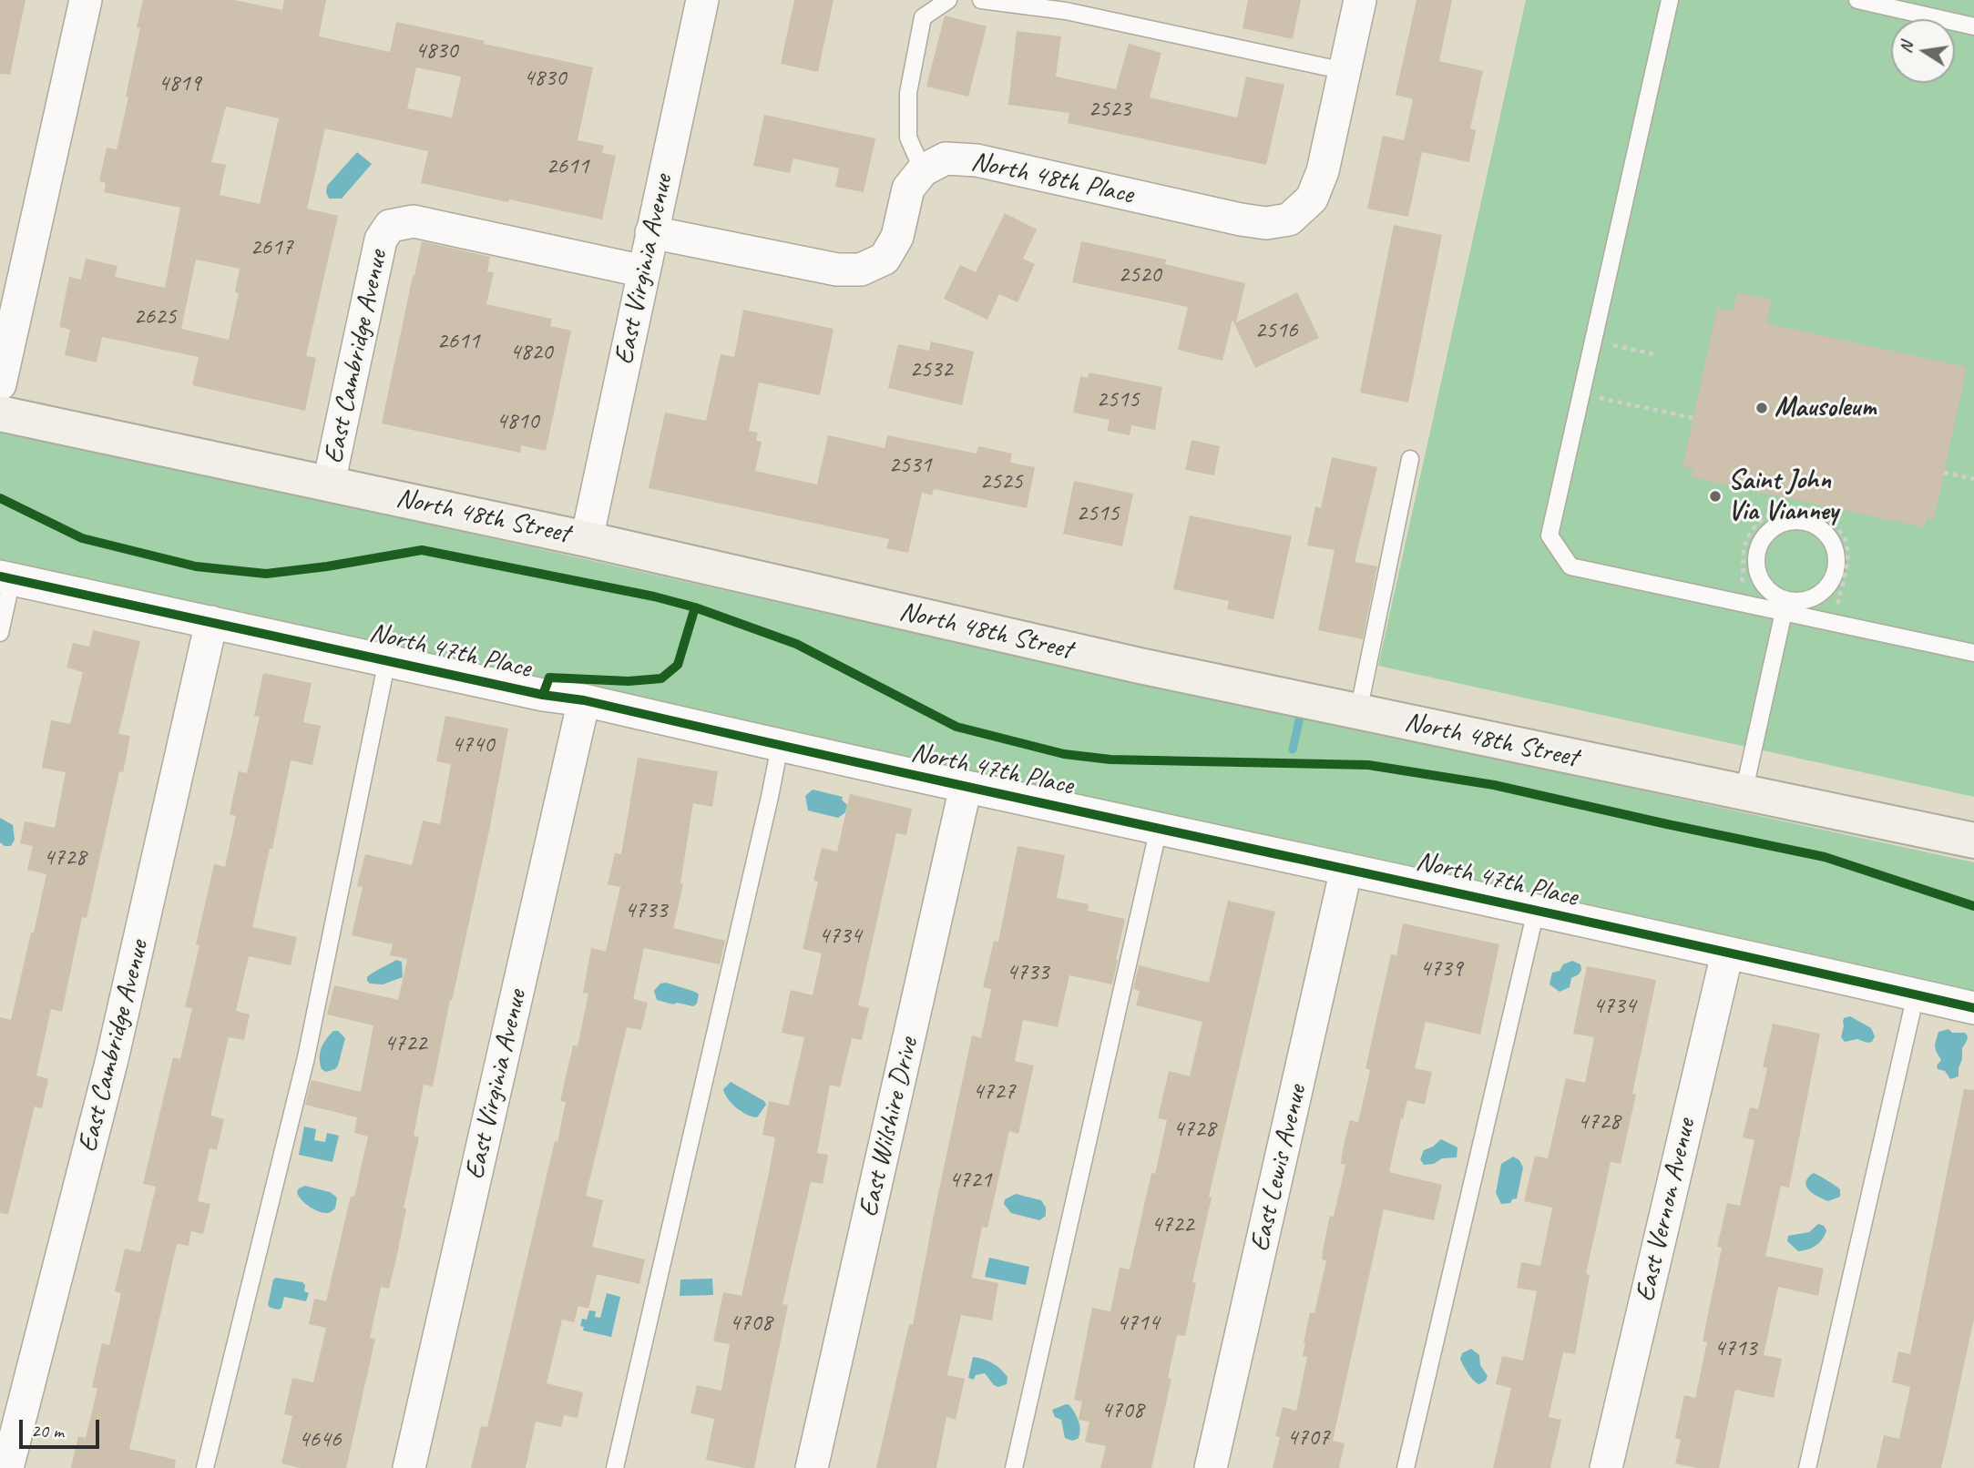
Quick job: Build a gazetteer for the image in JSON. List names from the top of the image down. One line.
{"streets":{"street":["North 48th Place","East Virginia Avenue","East Cambridge Avenue","North 48th Street","North 47th Place","East Wilshire Drive","East Lewis Avenue","East Vernon Avenue"]},"crossings":[["East Virginia Avenue","East Cambridge Avenue"],["East Virginia Avenue","North 48th Street"],["East Virginia Avenue","North 47th Place"],["East Cambridge Avenue","North 48th Street"],["East Cambridge Avenue","North 47th Place"],["North 47th Place","East Wilshire Drive"],["North 47th Place","East Lewis Avenue"],["North 47th Place","East Vernon Avenue"]],"places":["Mausoleum","Saint John Via Vianney"],"house_numbers":["4830","4830","4819","2523","2611","2617","2520","2625","2516","2611","4820","2532","2515","4810","2531","2525","2515","4740","4728","4733","4734","4739","4733","4734","4722","4727","4728","4728","4721","4722","4708","4714","4713","4708","4707","4646"],"scale_bar":"20 m","north":"left"}
